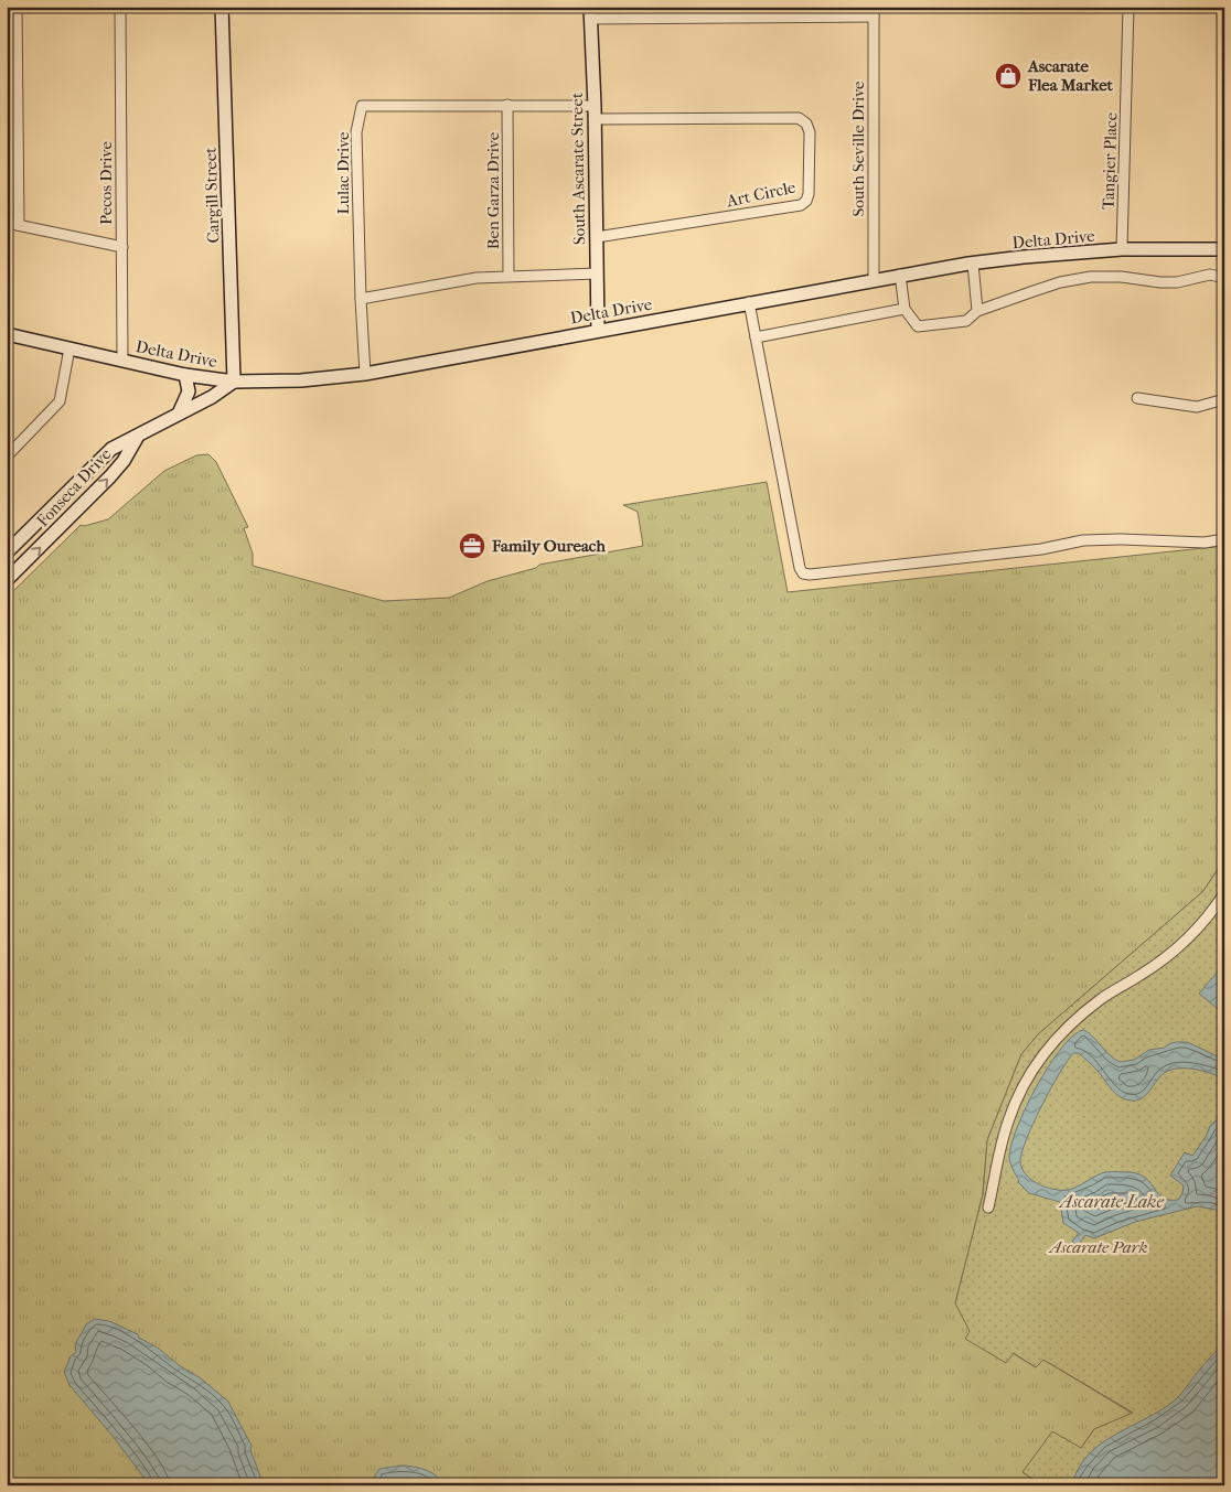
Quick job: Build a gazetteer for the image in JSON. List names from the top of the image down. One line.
{"streets":{"main road":["South Ascarate Street","Cargill Street","Delta Drive","Fonseca Drive"],"street":["South Seville Drive","Tangier Place","Lulac Drive","Pecos Drive","Ben Garza Drive","Art Circle"]},"crossings":[["South Seville Drive","South Ascarate Street"],["South Seville Drive","Delta Drive"],["Tangier Place","Delta Drive"],["South Ascarate Street","Lulac Drive"],["South Ascarate Street","Art Circle"],["South Ascarate Street","Delta Drive"],["Lulac Drive","Ben Garza Drive"],["Lulac Drive","Delta Drive"],["Pecos Drive","Delta Drive"],["Cargill Street","Delta Drive"],["Cargill Street","Fonseca Drive"],["Delta Drive","Fonseca Drive"]],"water":["Ascarate Lake"],"parks":["Ascarate Park"],"places":{"shop":["Ascarate Flea Market"],"office":["Family Oureach"]}}
